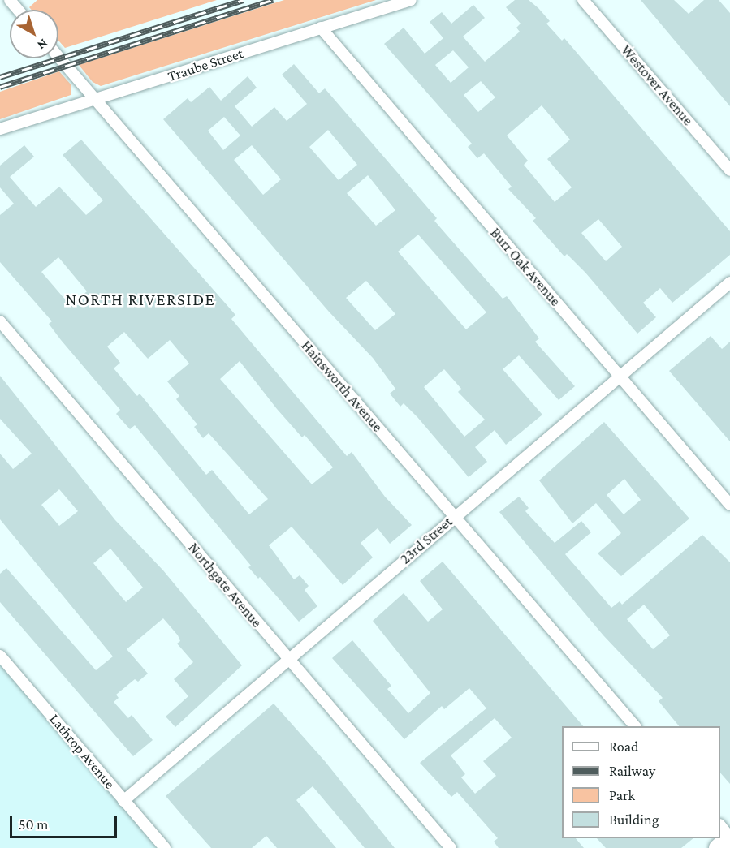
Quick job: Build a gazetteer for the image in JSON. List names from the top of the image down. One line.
{"streets":{"street":["Traube Street","Westover Avenue","Burr Oak Avenue","Hainsworth Avenue","23rd Street","Northgate Avenue","Lathrop Avenue"]},"crossings":[["Traube Street","Burr Oak Avenue"],["Traube Street","Hainsworth Avenue"],["Burr Oak Avenue","23rd Street"],["Hainsworth Avenue","23rd Street"],["23rd Street","Northgate Avenue"],["23rd Street","Lathrop Avenue"]],"districts":["NORTH RIVERSIDE"],"legend":["Road","Railway","Park","Building"],"scale_bar":"50 m","north":"bottom right"}
